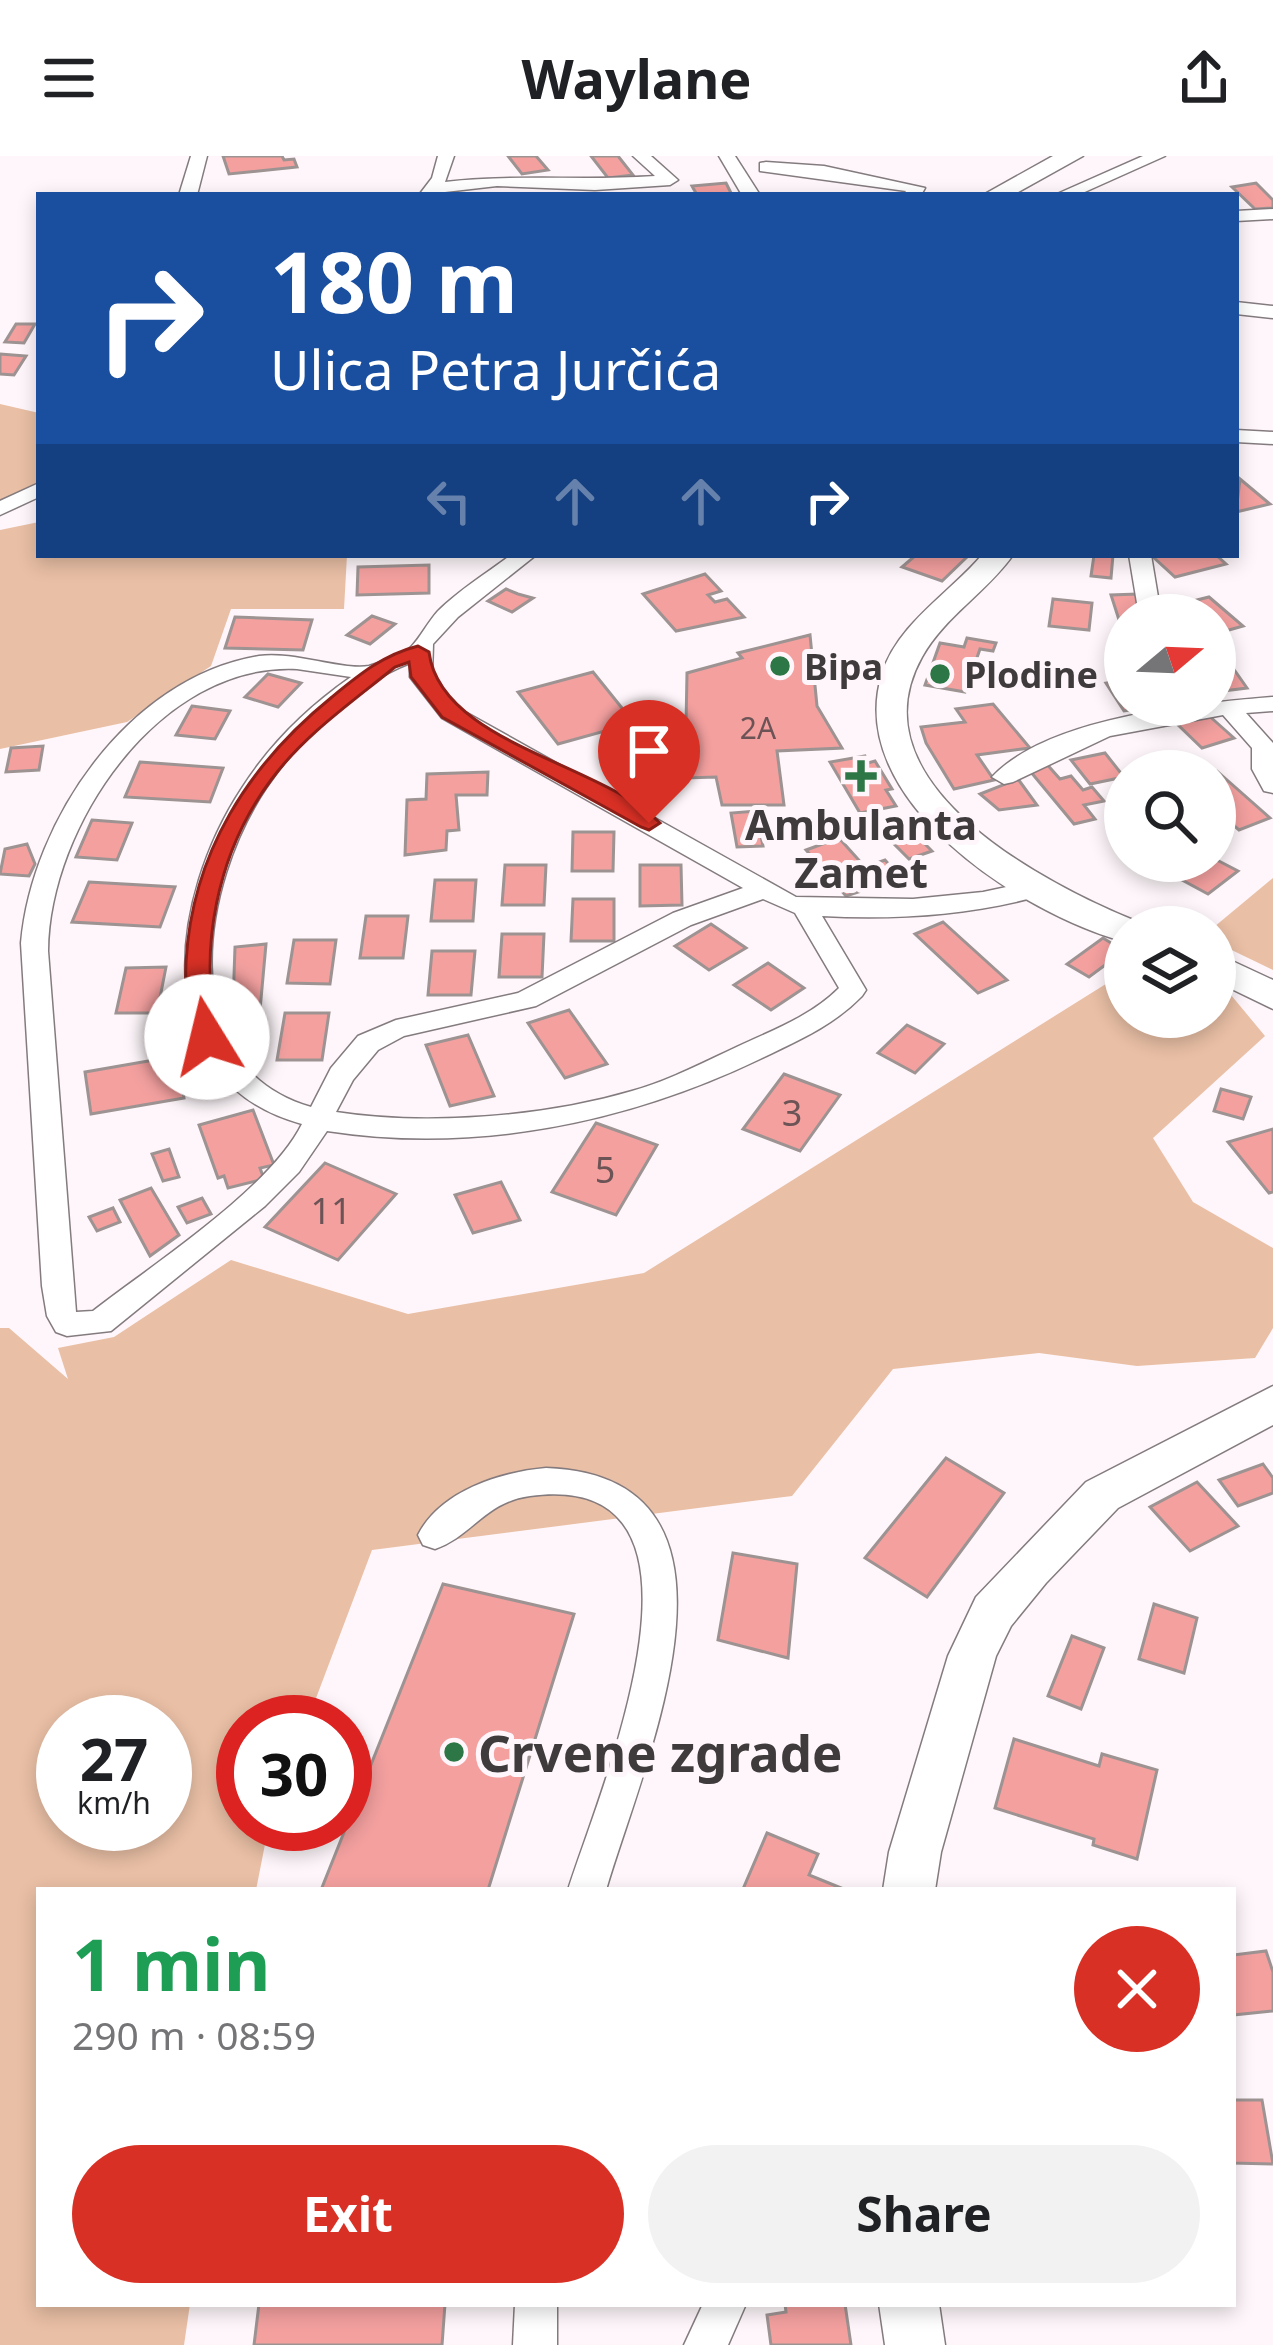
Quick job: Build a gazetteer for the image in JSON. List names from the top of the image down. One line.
{"places":{"other":["Bipa","Plodine","Crvene zgrade"],"health":["Ambulanta Zamet"]},"house_numbers":["2A","3","5","11"],"north":"right","page":{"header":"Waylane","turn":["180 m","Ulica Petra Jurčića"],"speed":"27 km/h","limit":"30","heading":["1 min","290 m · 08:59"],"buttons":["Exit","Share"]}}
